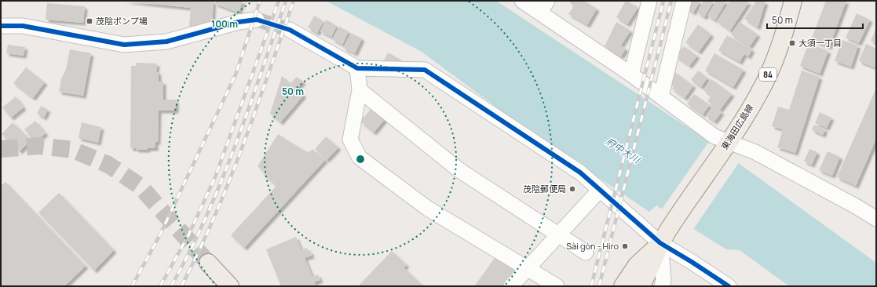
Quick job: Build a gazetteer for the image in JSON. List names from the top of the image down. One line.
{"streets":{"main road":["84","東海田広島線"]},"water":["府中大川"],"places":{"transit":["茂陰ポンプ場","大須一丁目"],"other":["茂陰郵便局","Sài gòn - Hiro"]},"scale_bar":"50 m","rings":["100 m","50 m"]}
